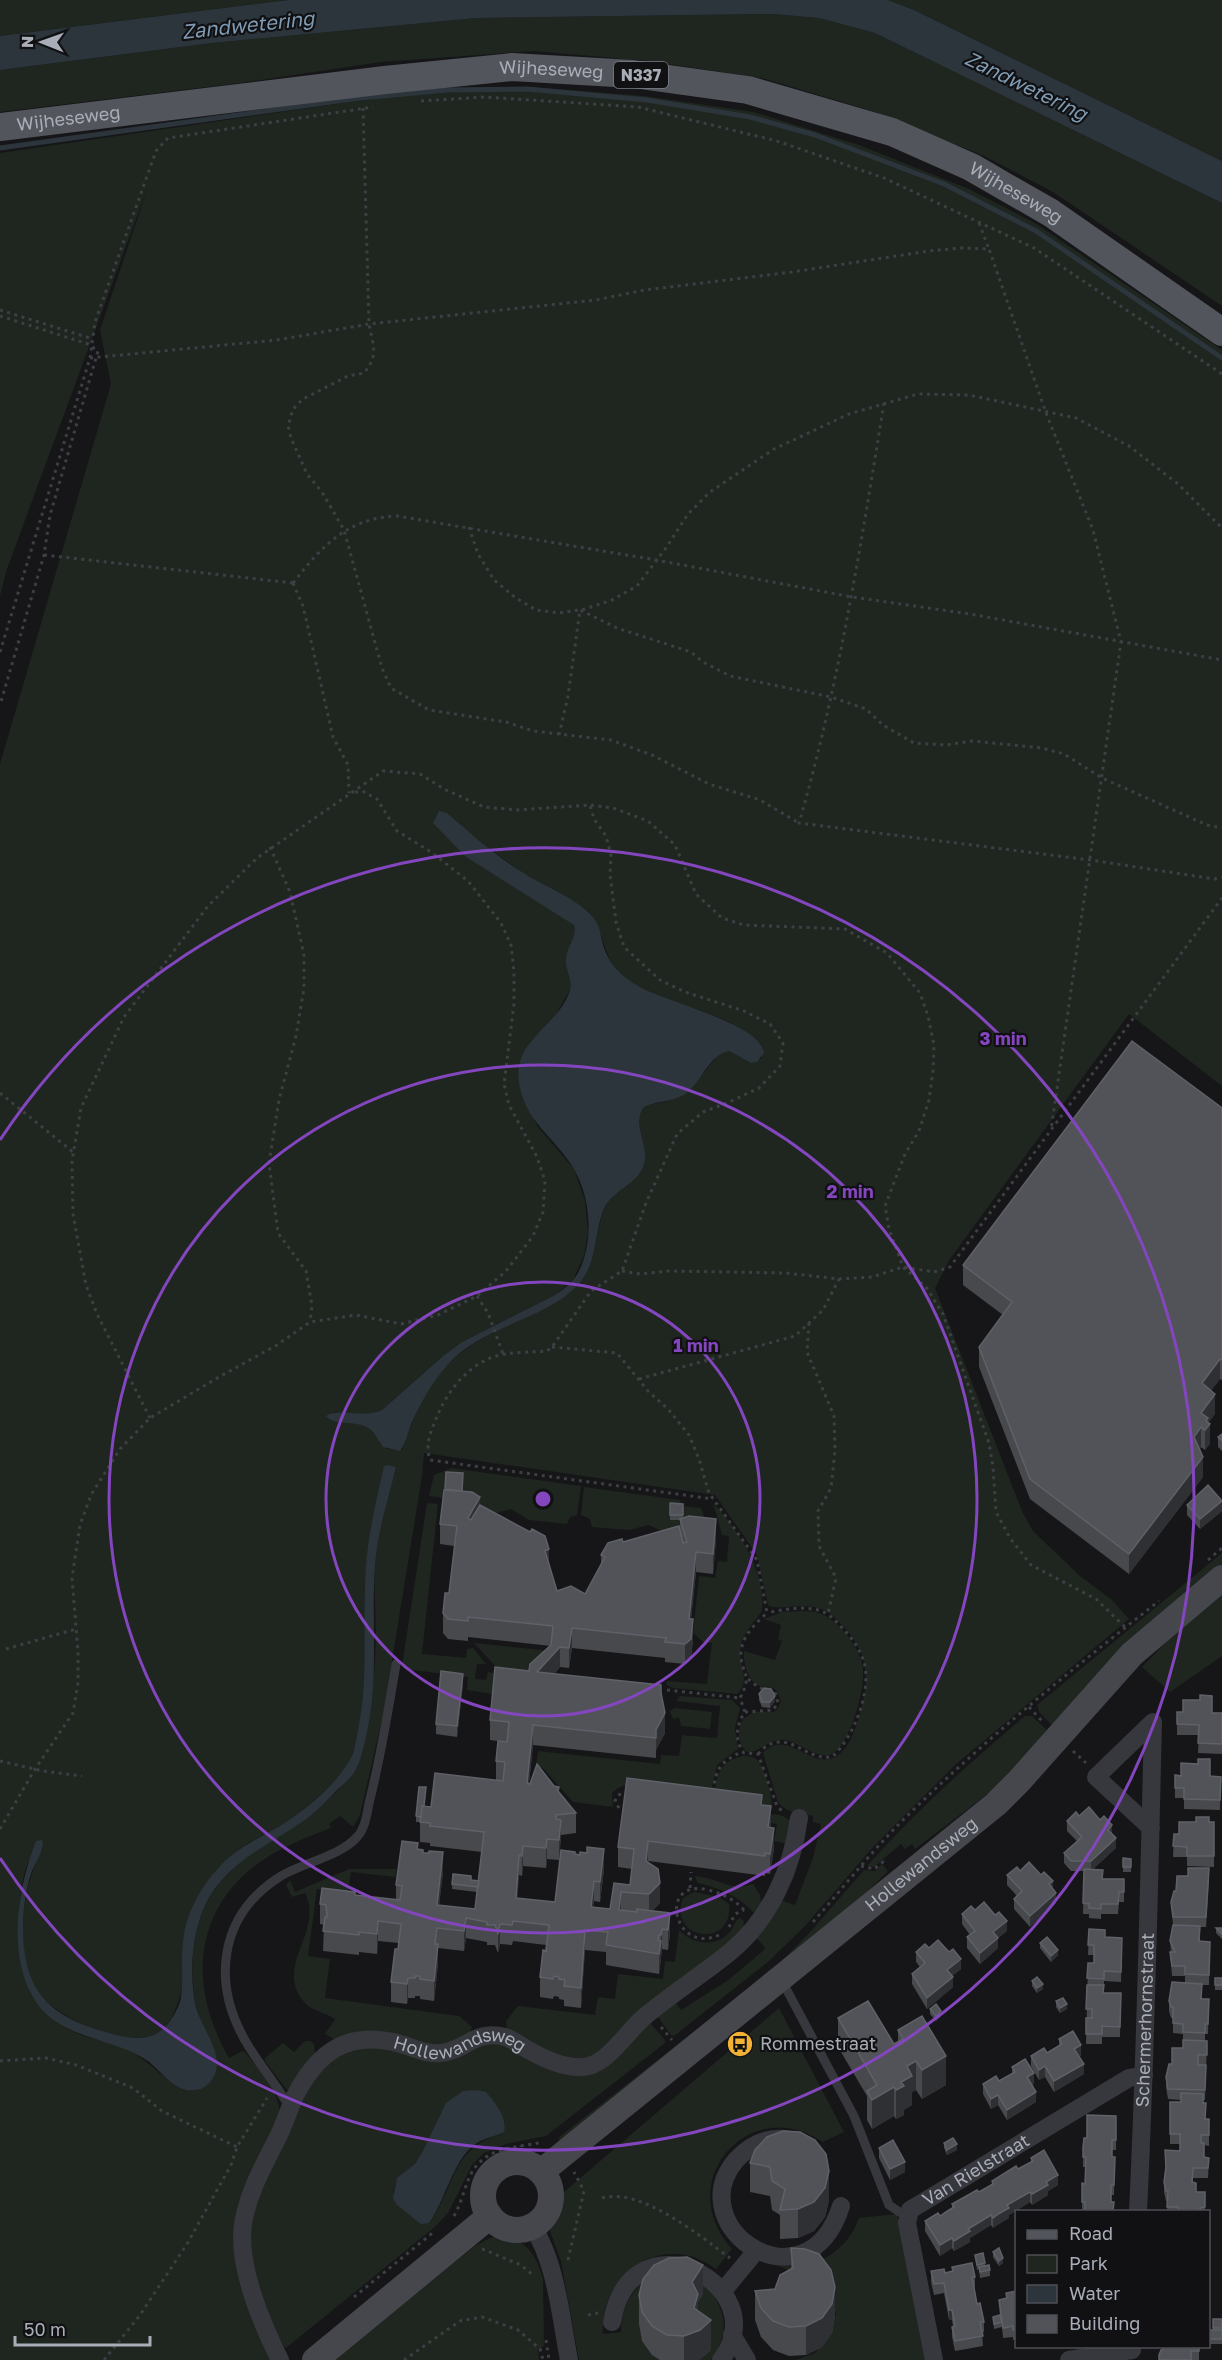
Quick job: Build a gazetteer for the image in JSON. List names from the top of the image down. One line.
{"streets":{"main road":["Wijheseweg","N337","Hollewandsweg"],"street":["Schermerhornstraat","Van Rielstraat"]},"crossings":[["Schermerhornstraat","Van Rielstraat"]],"water":["Zandwetering"],"places":{"bus stop":["Rommestraat"]},"legend":["Road","Park","Water","Building"],"scale_bar":"50 m","north":"left","rings":["3 min","2 min","1 min"]}
